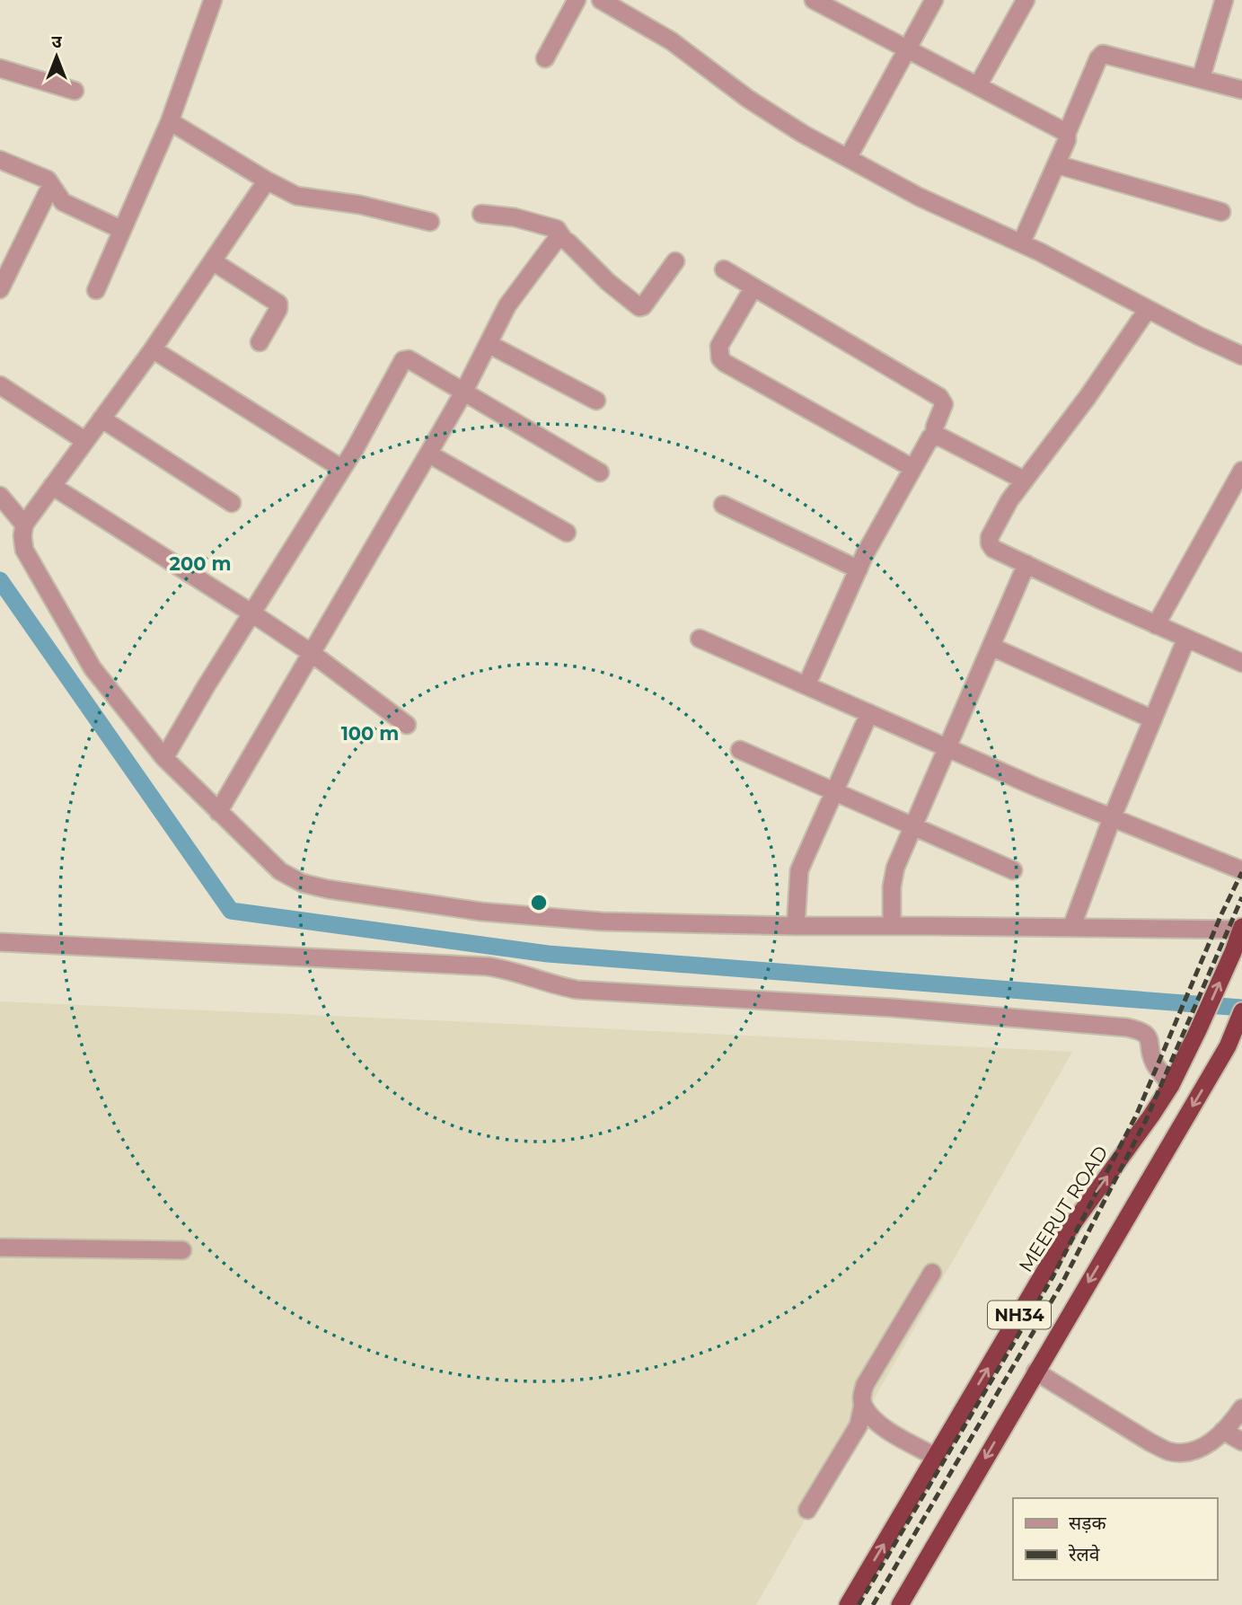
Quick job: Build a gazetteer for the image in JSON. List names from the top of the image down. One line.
{"streets":{"highway":["MEERUT ROAD","NH34"]},"legend":["सड़क","रेलवे"],"north":"top","rings":["200 m","100 m"]}
